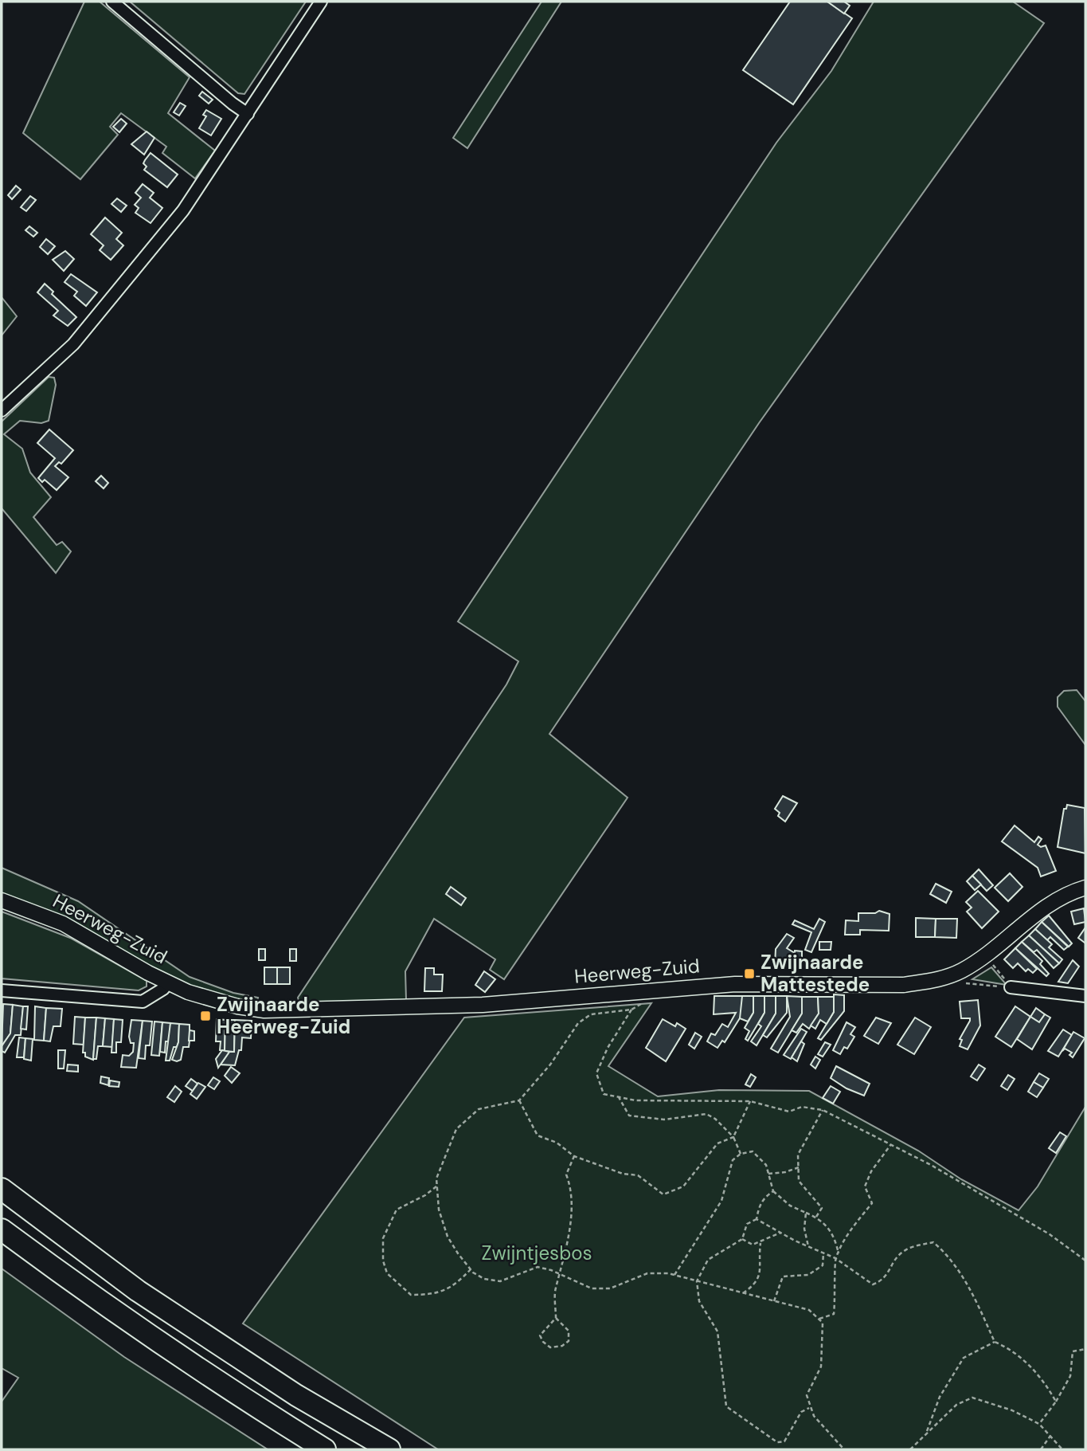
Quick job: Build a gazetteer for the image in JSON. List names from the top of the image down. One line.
{"streets":{"street":["Heerweg-Zuid"]},"parks":["Zwijntjesbos"],"places":{"transit":["Zwijnaarde Mattestede","Zwijnaarde Heerweg-Zuid"]}}
